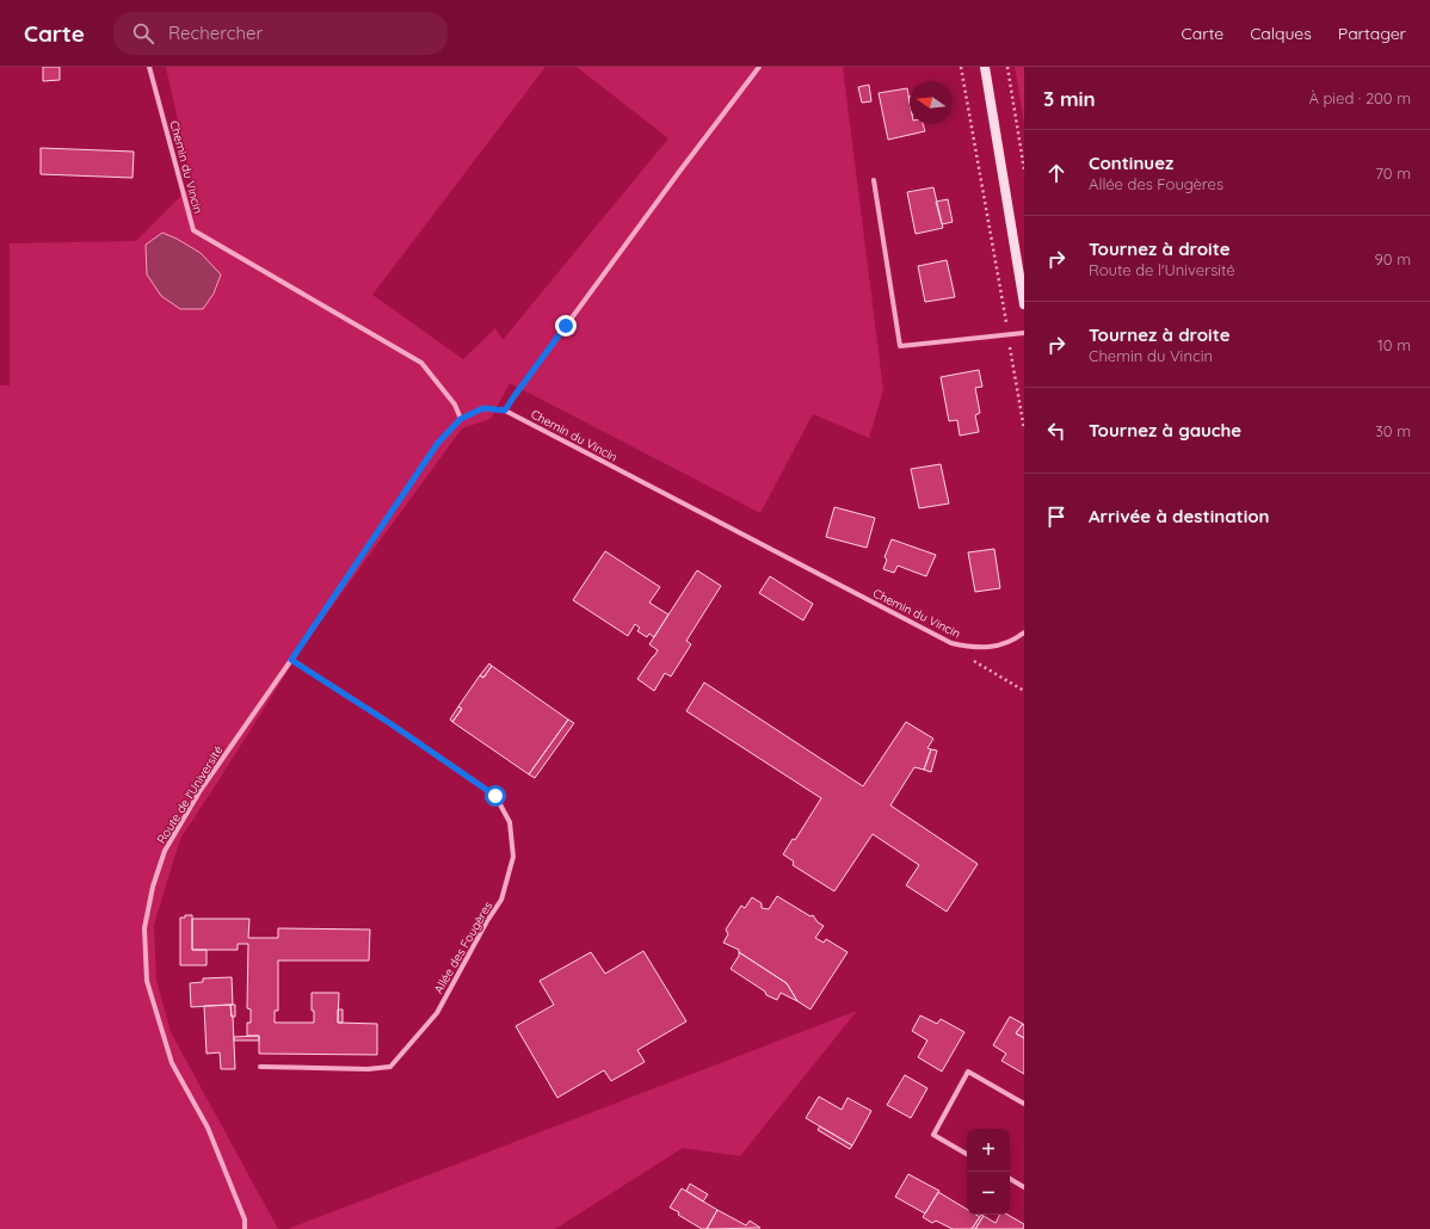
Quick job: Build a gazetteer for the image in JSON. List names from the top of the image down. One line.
{"streets":{"street":["Chemin du Vincin","Route de l'Université","Allée des Fougères"]},"crossings":[["Chemin du Vincin","Route de l'Université"],["Route de l'Université","Allée des Fougères"]],"north":"left","page":{"header":"Carte","search":"Rechercher","nav":["Carte","Calques","Partager"],"heading":["3 min","À pied · 200 m"],"list":[["Continuez","Allée des Fougères","70 m"],["Tournez à droite","Route de l'Université","90 m"],["Tournez à droite","Chemin du Vincin","10 m"],["Tournez à gauche","30 m"],"Arrivée à destination"],"map_buttons":["+","−"]}}
